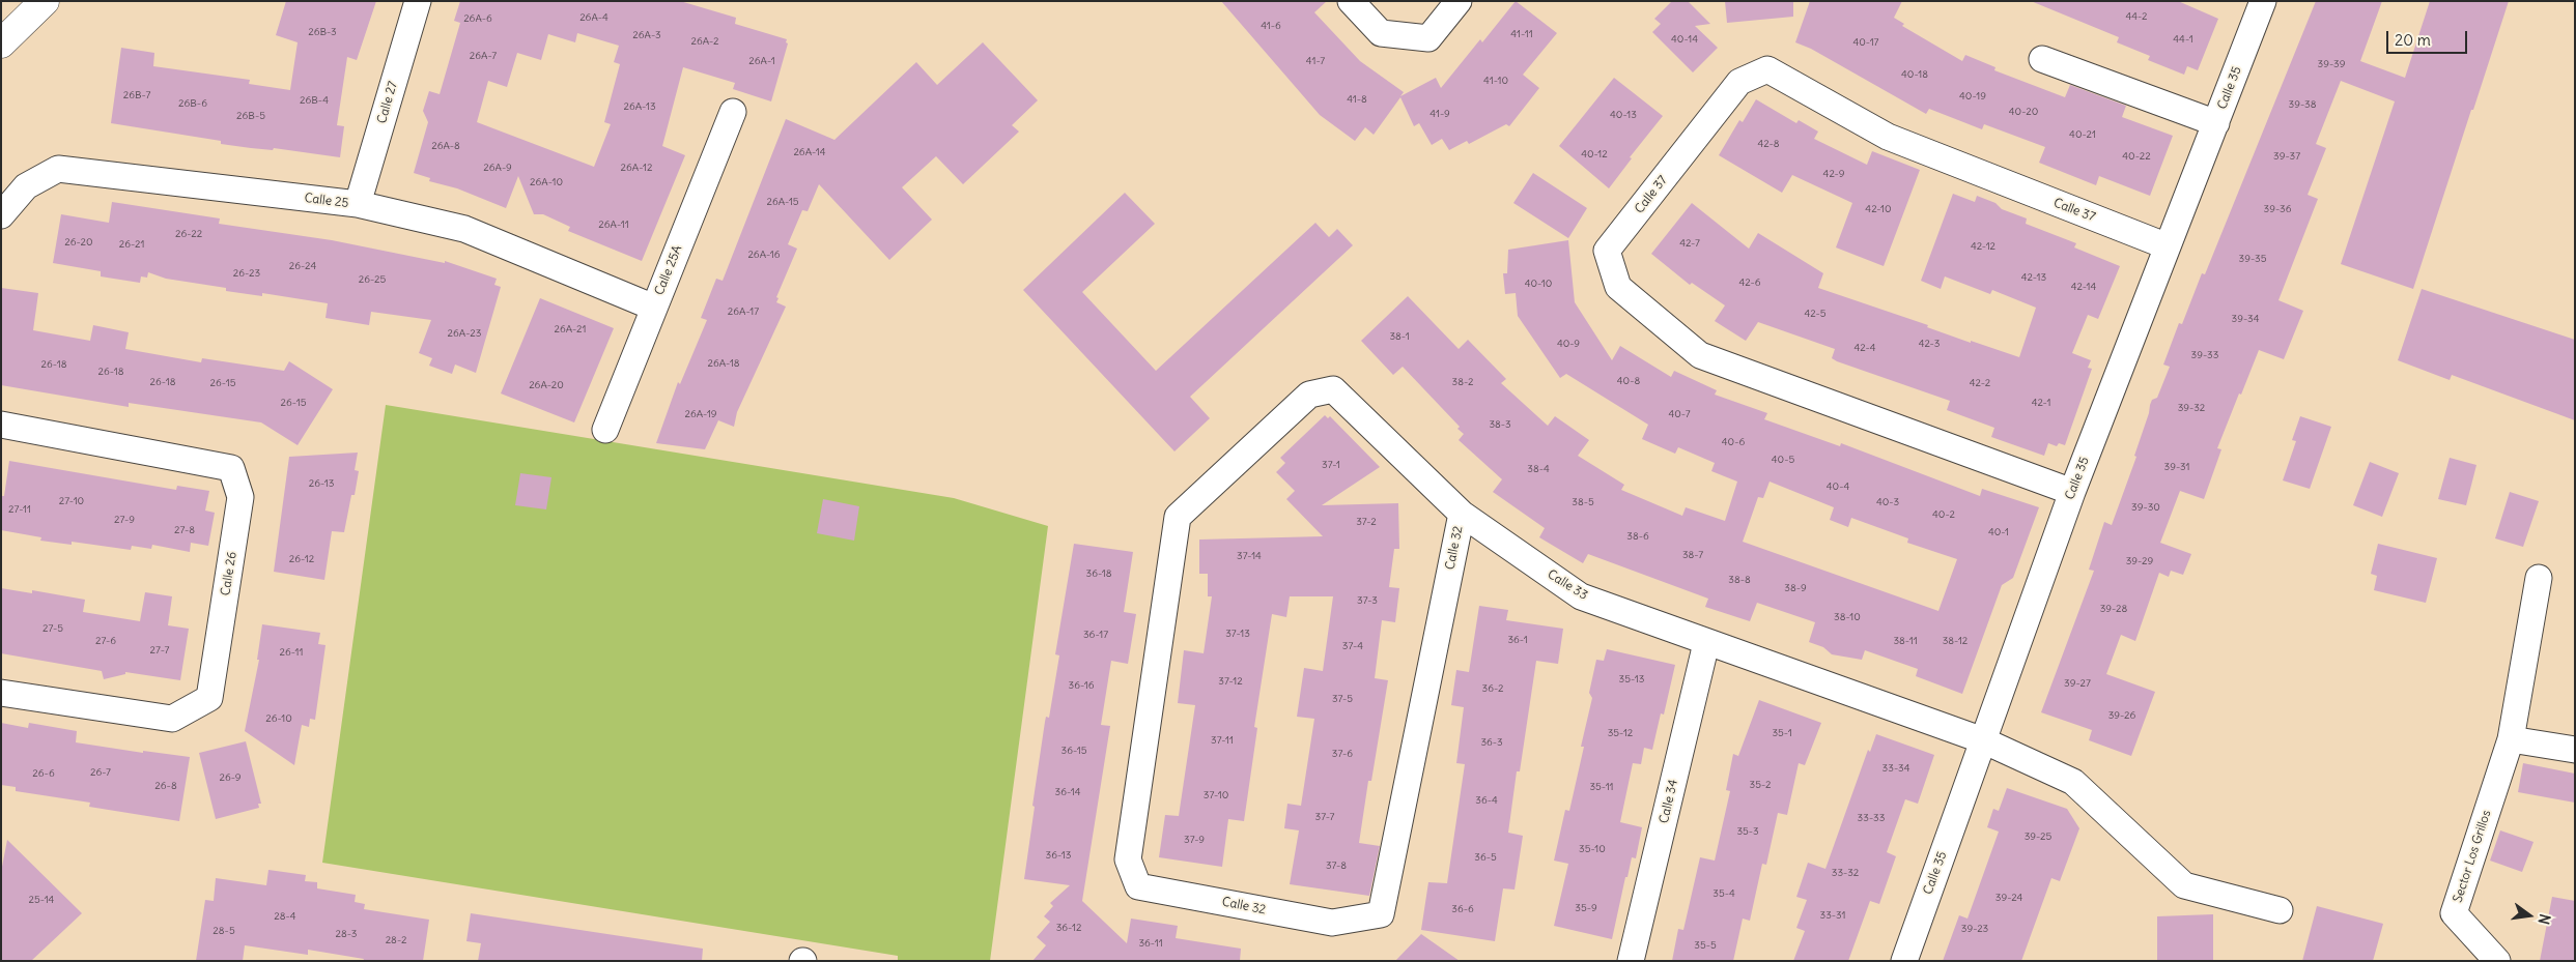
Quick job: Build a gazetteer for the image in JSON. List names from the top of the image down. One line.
{"streets":{"street":["Calle 35","Calle 27","Calle 37","Calle 25","Calle 25A","Calle 32","Calle 26","Calle 33","Calle 34","Sector Los Grillos"]},"crossings":[["Calle 35","Calle 37"],["Calle 35","Calle 33"],["Calle 27","Calle 25"],["Calle 25","Calle 25A"],["Calle 32","Calle 33"],["Calle 33","Calle 34"]],"house_numbers":["44-2","26A-4","26A-6","41-6","26B-3","41-11","26A-3","40-14","44-1","26A-2","40-17","26A-7","26A-1","41-7","39-39","40-18","41-10","26B-7","40-19","41-8","26B-4","26B-6","39-38","26A-13","40-20","41-9","40-13","26B-5","40-21","42-8","26A-8","26A-14","40-12","40-22","39-37","26A-9","26A-12","42-9","26A-10","26A-15","42-10","39-36","26A-11","26-22","26-20","42-7","26-21","42-12","26A-16","39-35","26-24","26-23","42-13","26-25","42-6","40-10","42-14","26A-17","42-5","39-34","26A-21","26A-23","38-1","40-9","42-3","42-4","39-33","26A-18","26-18","26-18","40-8","26-18","38-2","26-15","42-2","26A-20","26-15","42-1","39-32","26A-19","40-7","38-3","40-6","40-5","37-1","39-31","38-4","26-13","40-4","27-10","38-5","40-3","39-30","27-11","40-2","27-9","37-2","27-8","40-1","38-6","38-7","37-14","26-12","39-29","36-18","38-8","38-9","37-3","39-28","38-10","27-5","37-13","36-17","36-1","27-6","38-11","38-12","37-4","27-7","26-11","35-13","37-12","39-27","36-16","36-2","37-5","39-26","26-10","35-12","35-1","37-11","36-3","36-15","37-6","33-34","26-7","26-6","26-9","35-2","26-8","35-11","36-14","37-10","36-4","37-7","33-33","35-3","39-25","37-9","35-10","36-13","36-5","37-8","33-32","35-4","39-24","25-14","35-9","36-6","33-31","28-4","36-12","39-23","28-5","28-3","28-2","36-11","35-5"],"scale_bar":"20 m","north":"right"}
